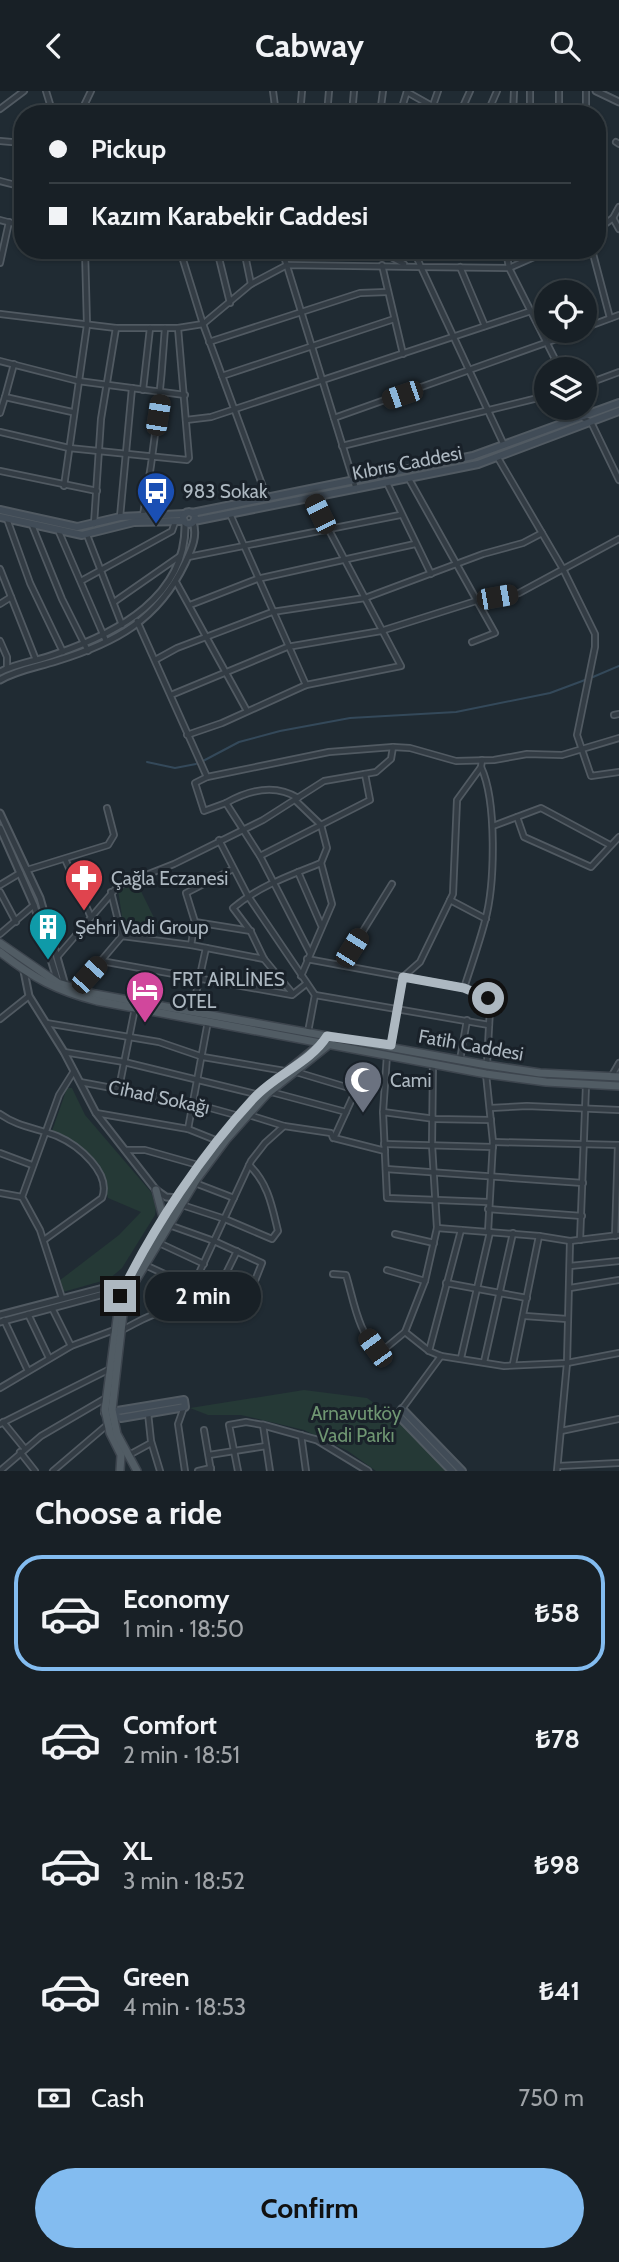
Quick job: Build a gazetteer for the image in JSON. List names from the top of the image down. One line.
{"streets":{"main road":["Kıbrıs Caddesi","Fatih Caddesi"],"street":["Cihad Sokağı"]},"parks":["Arnavutköy Vadi Parkı"],"places":{"bus stop":["983 Sokak"],"pharmacy":["Çağla Eczanesi"],"building":["Şehri Vadi Group"],"hotel":["FRT AİRLİNES OTEL"],"mosque":["Cami"]},"page":{"header":"Cabway","banner":["Pickup","Kazım Karabekir Caddesi"],"bubble":"2 min","heading":"Choose a ride","list":[{"name":"Economy","note":"1 min · 18:50","value":"₺58"},{"name":"Comfort","note":"2 min · 18:51","value":"₺78"},{"name":"XL","note":"3 min · 18:52","value":"₺98"},{"name":"Green","note":"4 min · 18:53","value":"₺41"}],"pay":["Cash","750 m"],"buttons":"Confirm"}}
